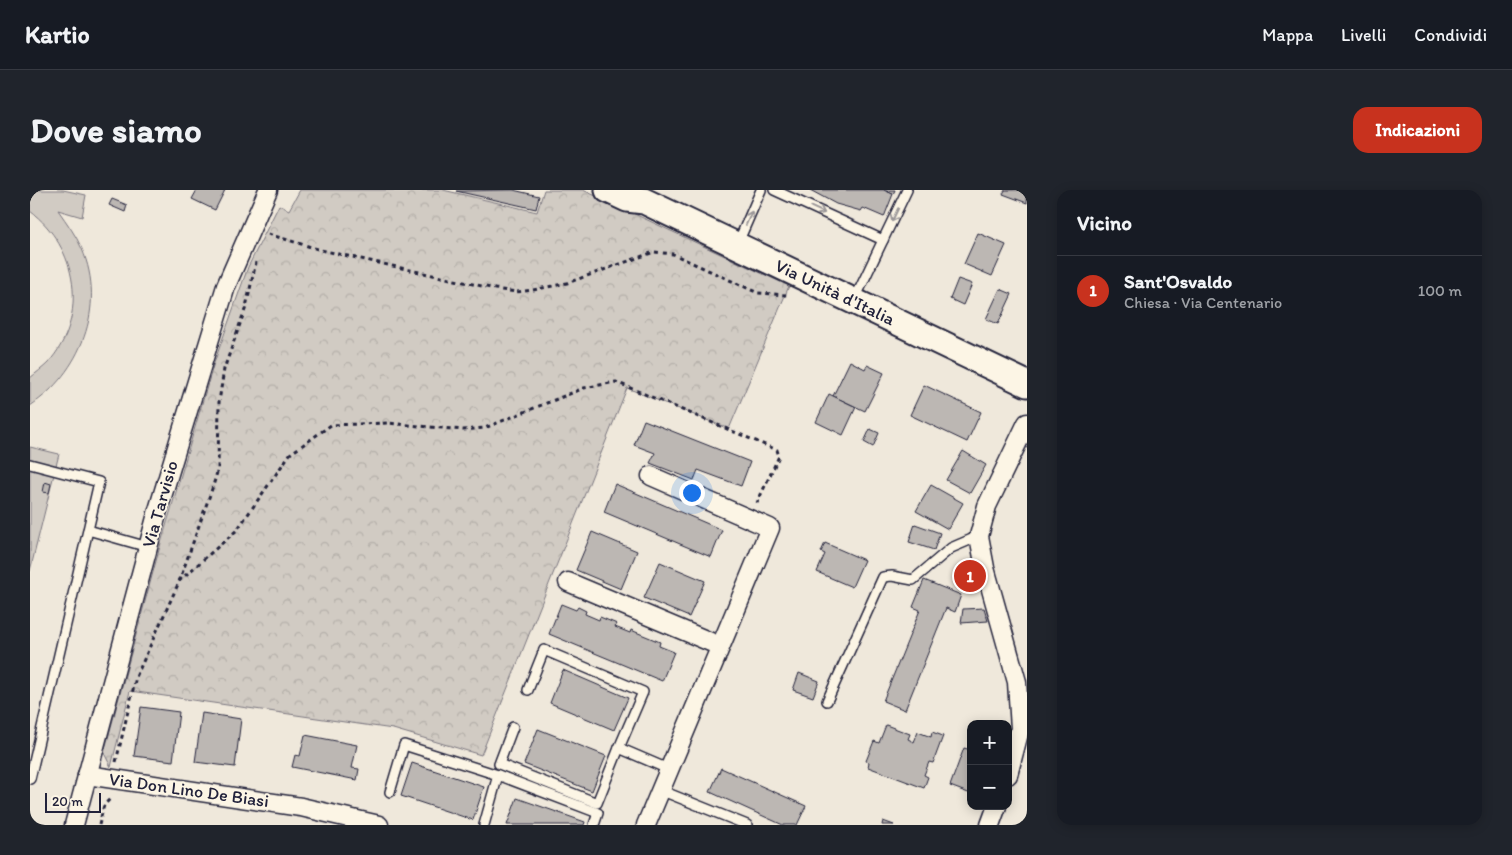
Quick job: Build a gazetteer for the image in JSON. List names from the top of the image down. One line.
{"streets":{"main road":["Via Unità d'Italia"],"street":["Via Tarvisio","Via Don Lino De Biasi"]},"crossings":[["Via Tarvisio","Via Don Lino De Biasi"]],"scale_bar":"20 m","page":{"header":"Kartio","nav":["Mappa","Livelli","Condividi"],"buttons":"Indicazioni","title":"Dove siamo","heading":"Vicino","list":[{"mark":"1","name":"Sant'Osvaldo","note":"Chiesa · Via Centenario","value":"100 m"}],"pins":"1","map_buttons":["+","−"],"scale":"20 m"}}
